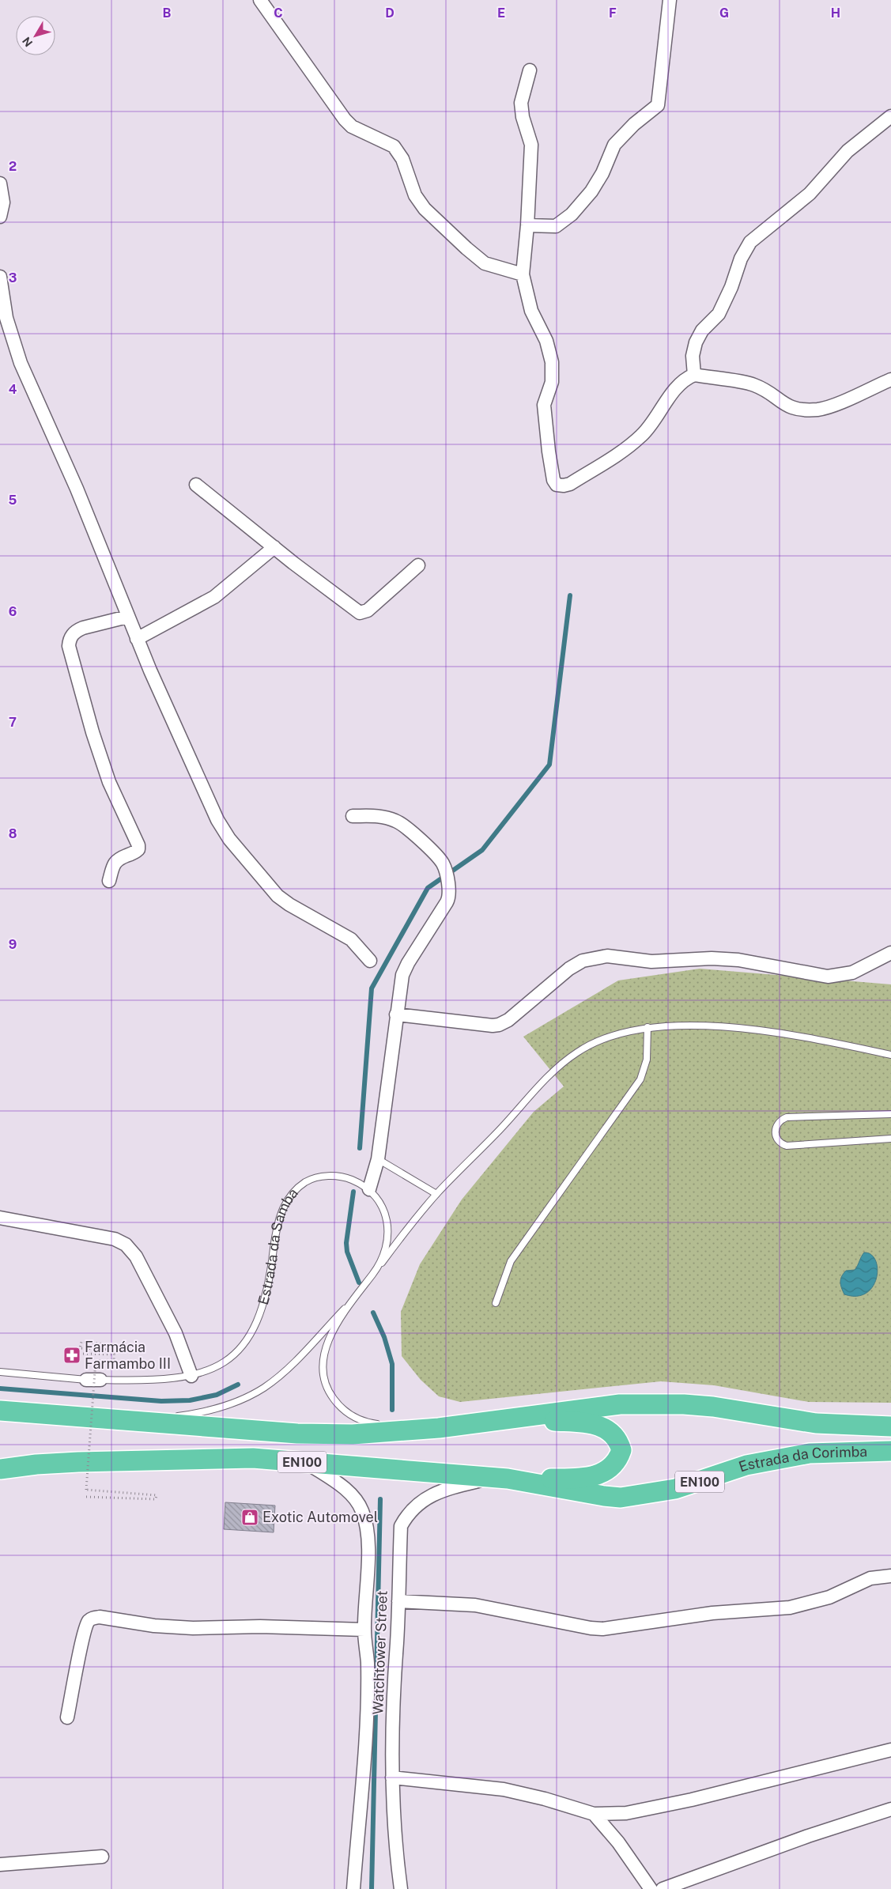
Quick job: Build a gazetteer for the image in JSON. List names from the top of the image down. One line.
{"streets":{"main road":["Estrada da Samba","Estrada da Corimba","EN100"],"street":["Watchtower Street"]},"crossings":[["Estrada da Samba","Estrada da Corimba"],["Estrada da Corimba","EN100"],["Estrada da Corimba","Watchtower Street"],["EN100","Watchtower Street"]],"places":{"pharmacy":["Farmácia Farmambo III"],"shop":["Exotic Automovel"]},"north":"bottom left","grid":{"columns":["B","C","D","E","F","G","H"],"rows":["2","3","4","5","6","7","8","9"]}}
